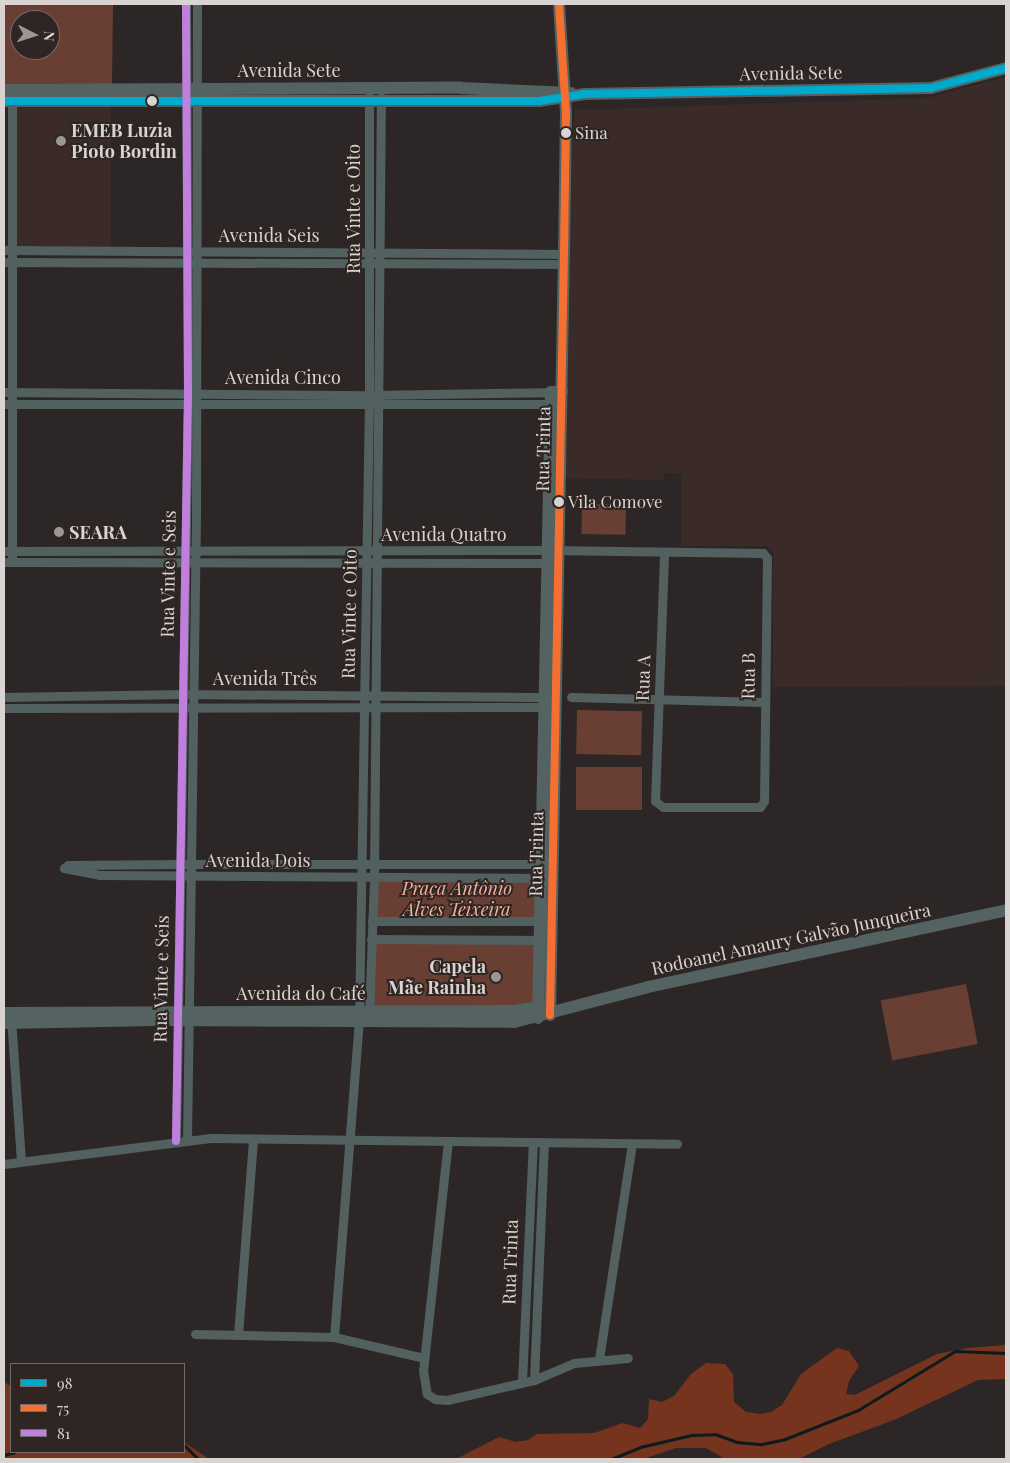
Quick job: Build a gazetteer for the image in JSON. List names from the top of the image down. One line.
{"streets":{"street":["Avenida Sete","Rua Vinte e Oito","Avenida Seis","Avenida Cinco","Rua Trinta","Avenida Quatro","Rua Vinte e Seis","Rua B","Avenida Três","Rua A","Avenida Dois","Rodoanel Amaury Galvão Junqueira","Avenida do Café"]},"crossings":[["Avenida Sete","Rua Vinte e Oito"],["Avenida Sete","Rua Trinta"],["Avenida Sete","Rua Vinte e Seis"],["Rua Vinte e Oito","Avenida Seis"],["Rua Vinte e Oito","Avenida Cinco"],["Rua Vinte e Oito","Avenida Quatro"],["Rua Vinte e Oito","Avenida Três"],["Rua Vinte e Oito","Avenida Dois"],["Rua Vinte e Oito","Avenida do Café"],["Avenida Seis","Rua Trinta"],["Avenida Seis","Rua Vinte e Seis"],["Avenida Cinco","Rua Trinta"],["Avenida Cinco","Rua Vinte e Seis"],["Rua Trinta","Avenida Quatro"],["Rua Trinta","Avenida Três"],["Rua Trinta","Avenida Dois"],["Rua Trinta","Avenida do Café"],["Avenida Quatro","Rua Vinte e Seis"],["Avenida Quatro","Rua B"],["Avenida Quatro","Rua A"],["Rua Vinte e Seis","Avenida Três"],["Rua Vinte e Seis","Avenida Dois"],["Rua Vinte e Seis","Avenida do Café"],["Rua B","Rua A"],["Rodoanel Amaury Galvão Junqueira","Avenida do Café"]],"parks":["Praça Antônio Alves Teixeira"],"places":["Sina","EMEB Luzia Pioto Bordin","Vila Comove","SEARA","Capela Mãe Rainha"],"lines":["transit line 75","transit line 81","transit line 98"],"legend":["98","75","81"],"north":"right"}
